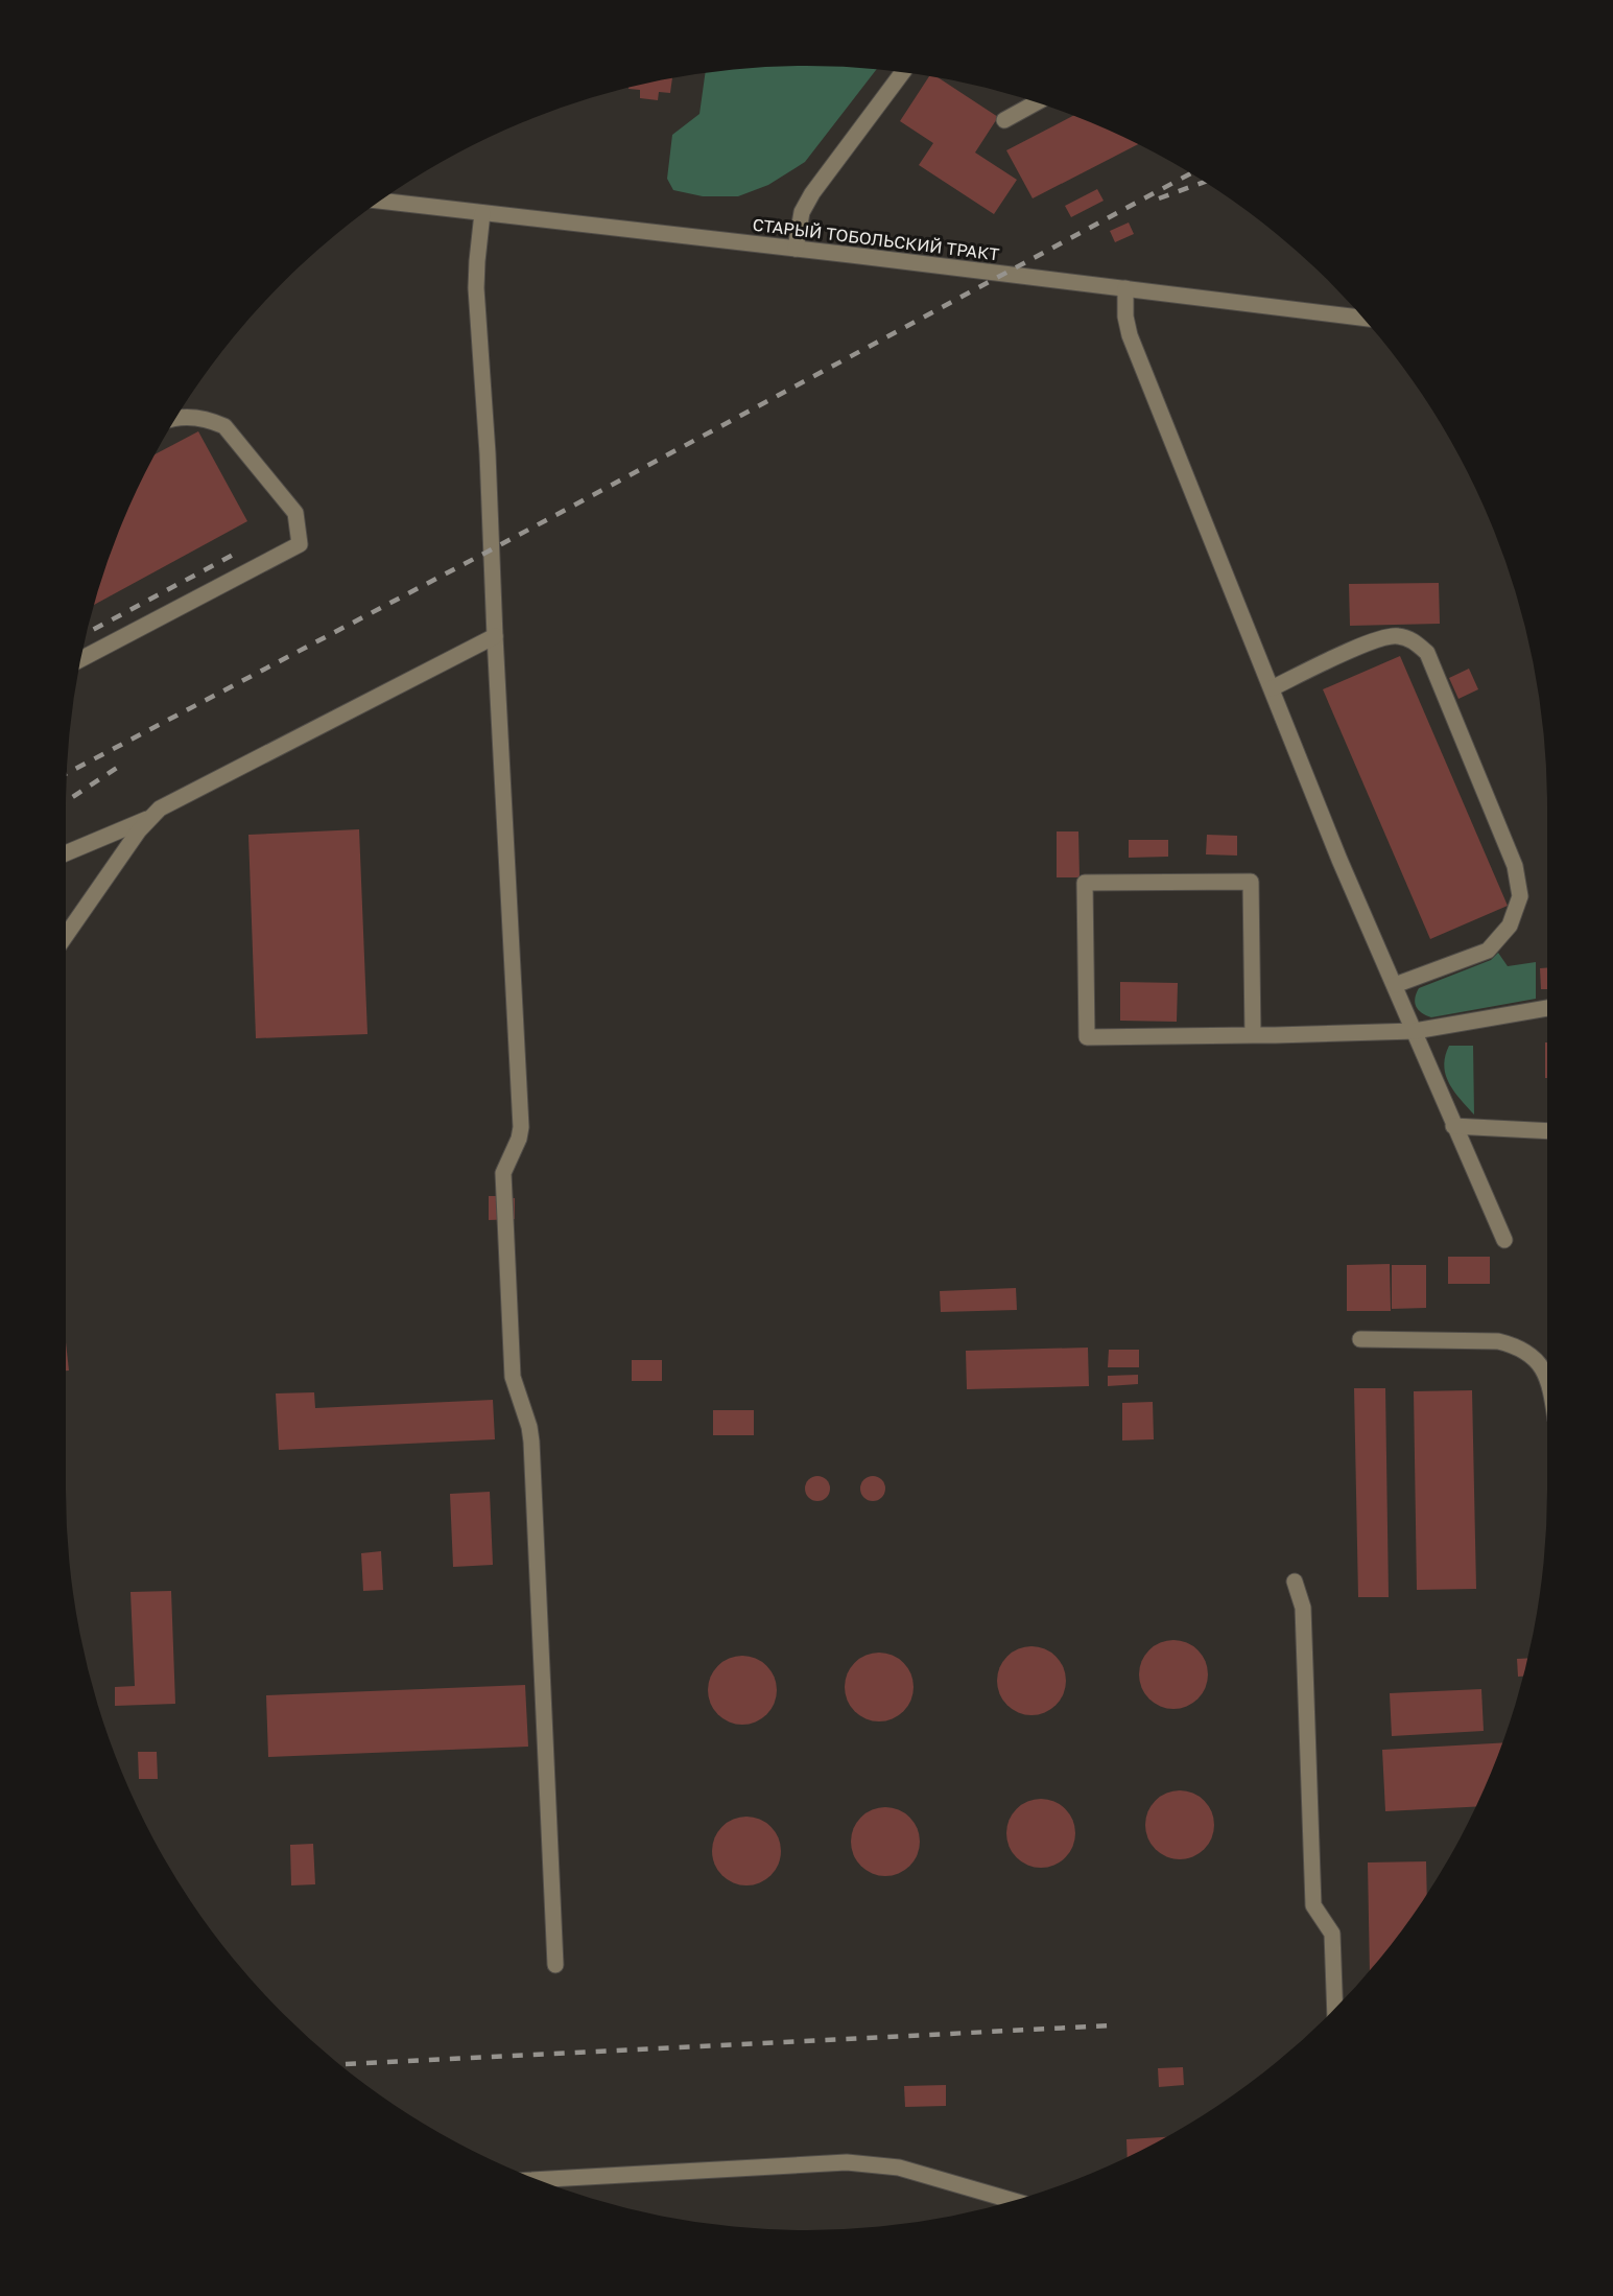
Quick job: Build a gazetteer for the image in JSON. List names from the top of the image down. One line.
{"streets":{"street":["СТАРЫЙ ТОБОЛЬСКИЙ ТРАКТ"]}}
